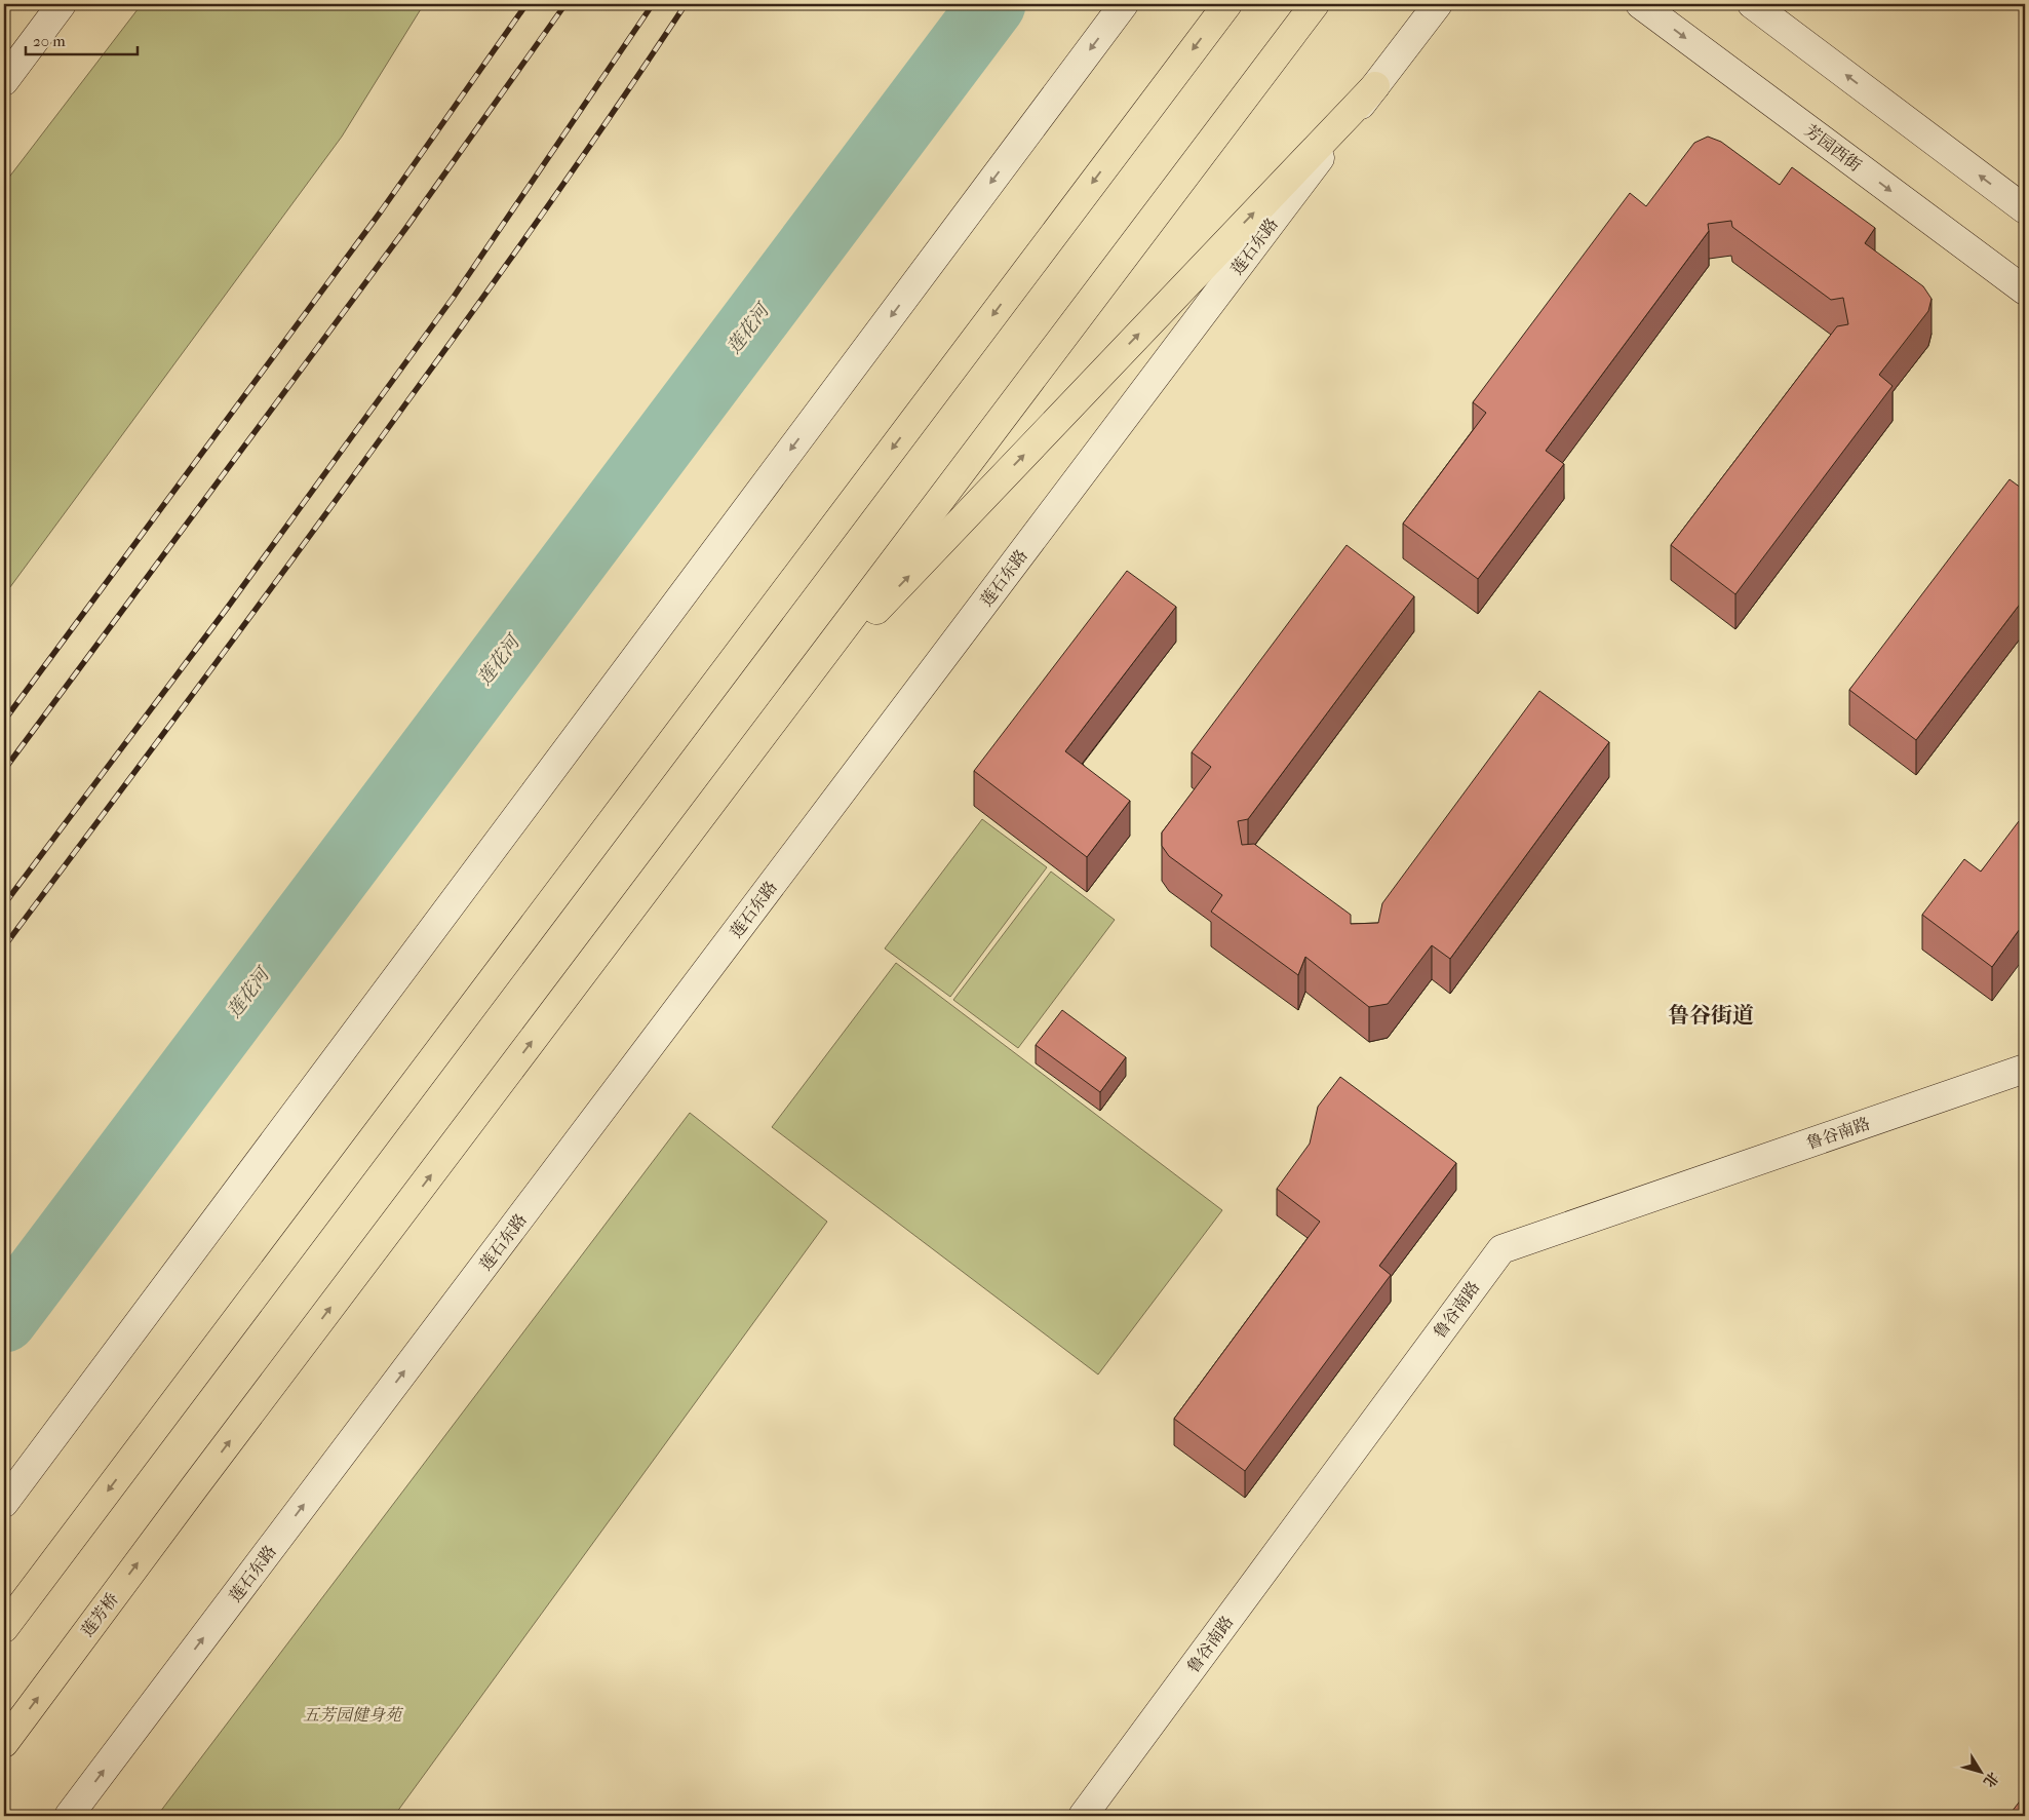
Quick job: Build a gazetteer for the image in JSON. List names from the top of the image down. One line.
{"streets":{"highway":["莲芳桥"],"street":["芳园西街","莲石东路","鲁谷南路"]},"districts":["鲁谷街道"],"water":["莲花河"],"parks":["五芳园健身苑"],"scale_bar":"20 m","north":"bottom right"}
